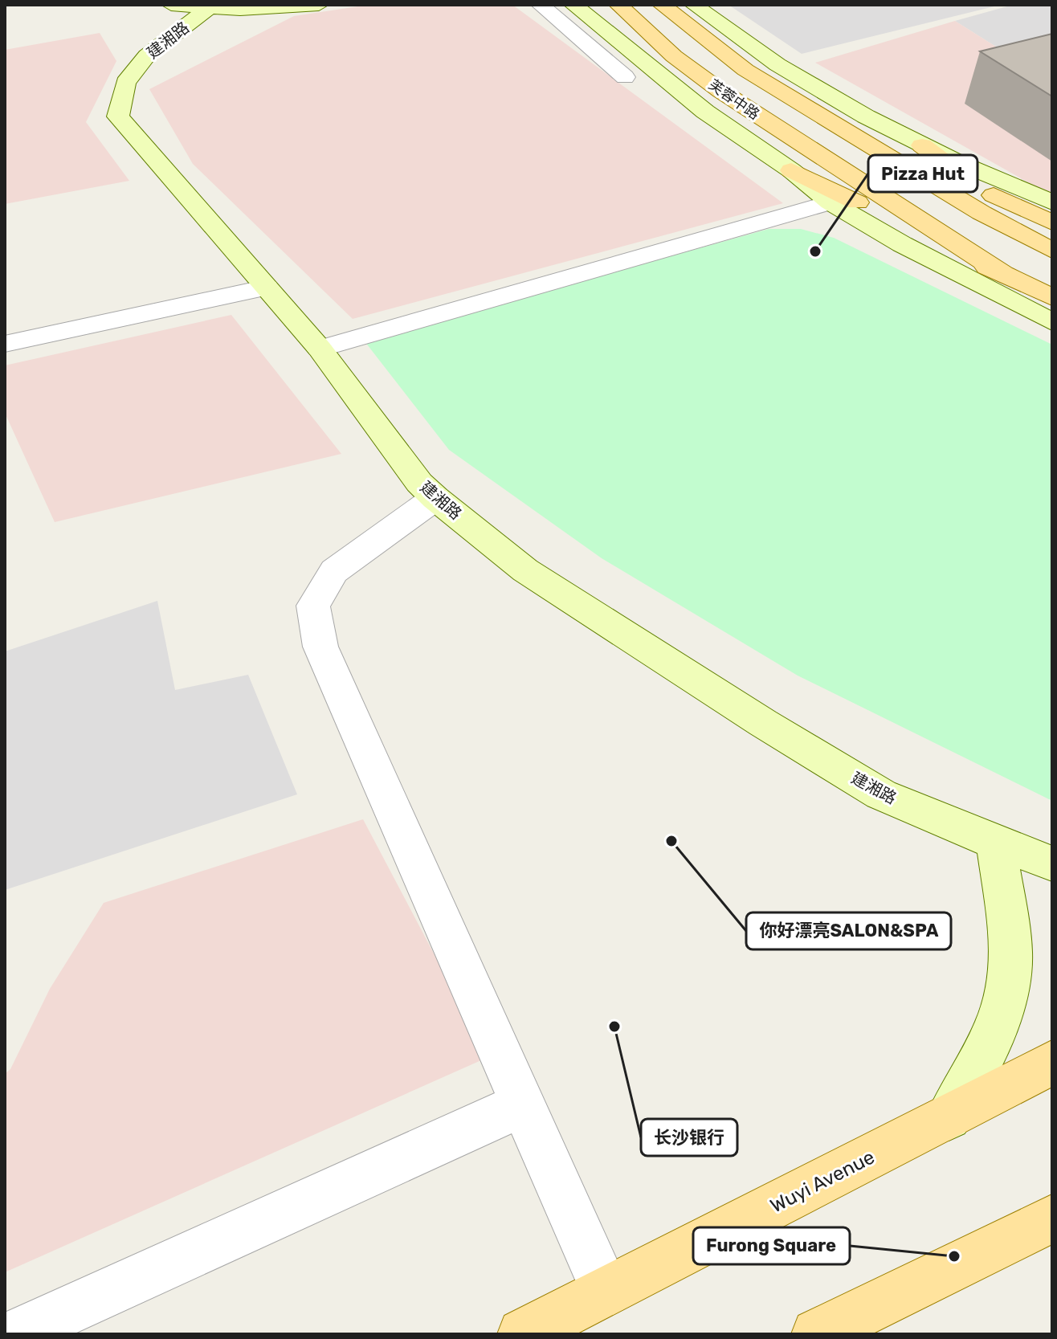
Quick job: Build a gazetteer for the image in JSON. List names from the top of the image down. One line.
{"streets":{"main road":["芙蓉中路","Wuyi Avenue"],"street":["建湘路"]},"places":["Pizza Hut","你好漂亮SALON&SPA","长沙银行","Furong Square"]}
